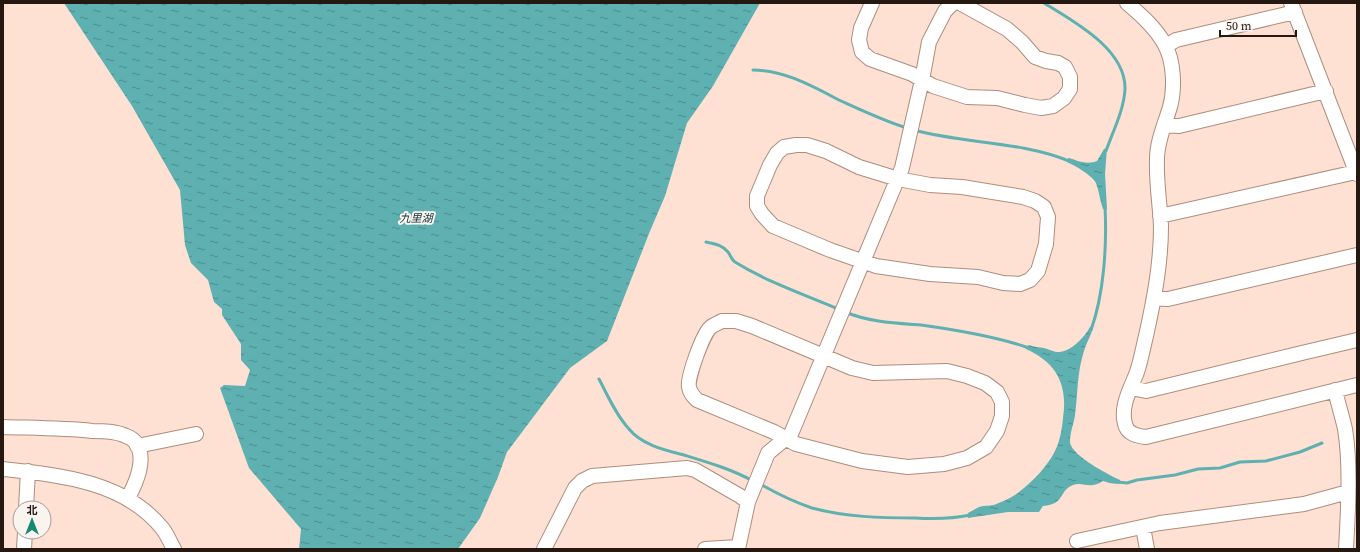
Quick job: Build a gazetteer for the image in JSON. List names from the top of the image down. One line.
{"water":["九里湖"],"scale_bar":"50 m","north":"top"}
